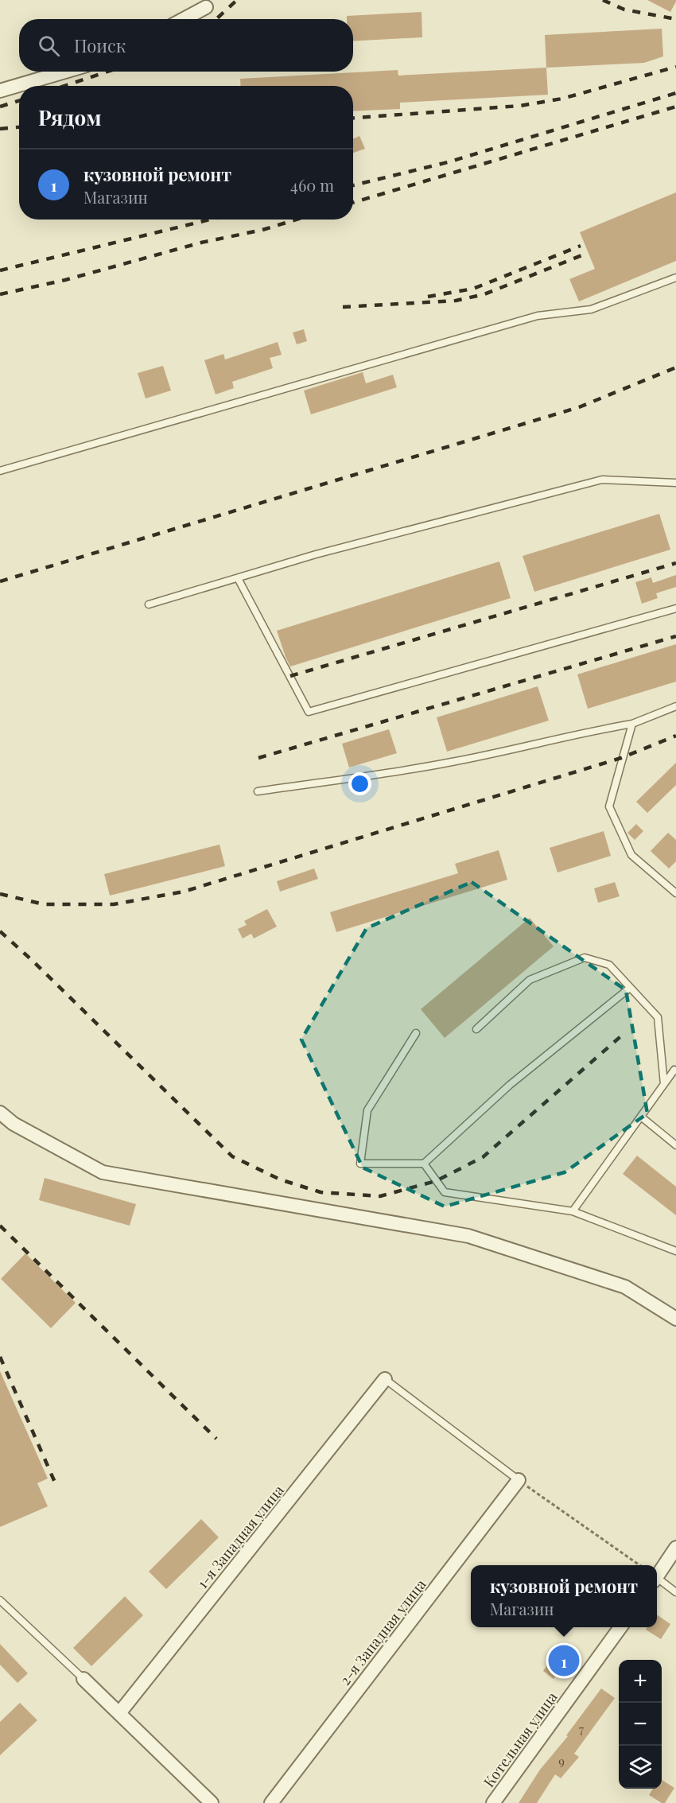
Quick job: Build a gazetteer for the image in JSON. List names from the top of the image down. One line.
{"streets":{"street":["1-я Западная улица","2-я Западная улица","Котельная улица"]},"house_numbers":["7","9"],"page":{"search":"Поиск","heading":"Рядом","list":[{"mark":"1","name":"кузовной ремонт","note":"Магазин","value":"460 m"}],"popup":["кузовной ремонт","Магазин"],"pins":"1","map_buttons":["+","−"]}}
